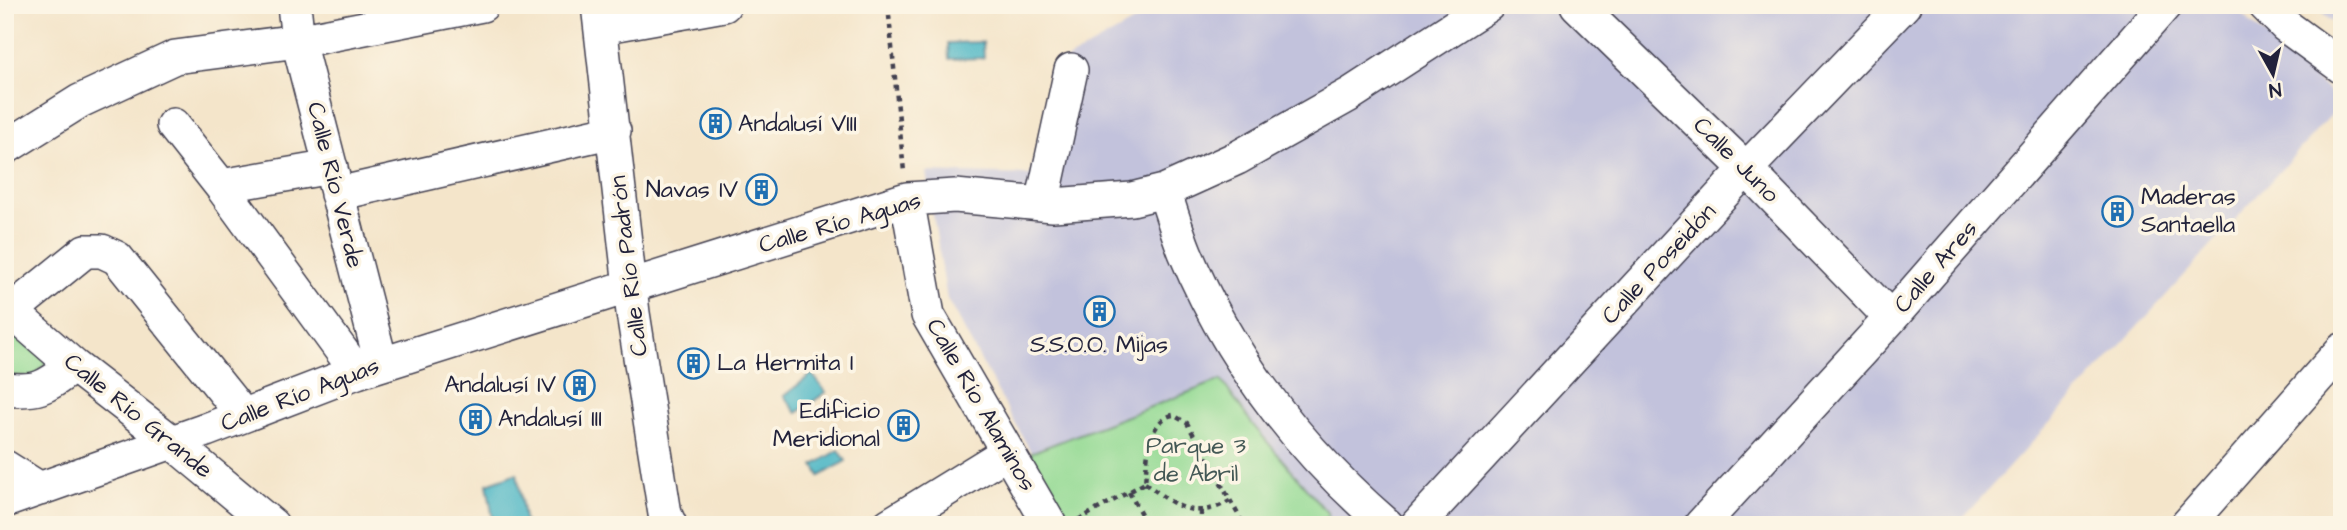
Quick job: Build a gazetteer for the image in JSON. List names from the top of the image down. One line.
{"streets":{"street":["Calle Juno","Calle Río Verde","Calle Río Aguas","Calle Poseidón","Calle Río Padrón","Calle Ares","Calle Río Alaminos","Calle Río Grande"]},"crossings":[["Calle Juno","Calle Poseidón"],["Calle Juno","Calle Ares"],["Calle Río Verde","Calle Río Aguas"],["Calle Río Aguas","Calle Río Padrón"],["Calle Río Aguas","Calle Río Alaminos"],["Calle Río Aguas","Calle Río Grande"]],"parks":["Parque 3 de Abril"],"places":{"building":["Andalusí VIII","Navas IV","Maderas Santaella","S.S.O.O. Mijas","La Hermita I","Andalusí IV","Andalusí III","Edificio Meridional"]},"north":"bottom"}
